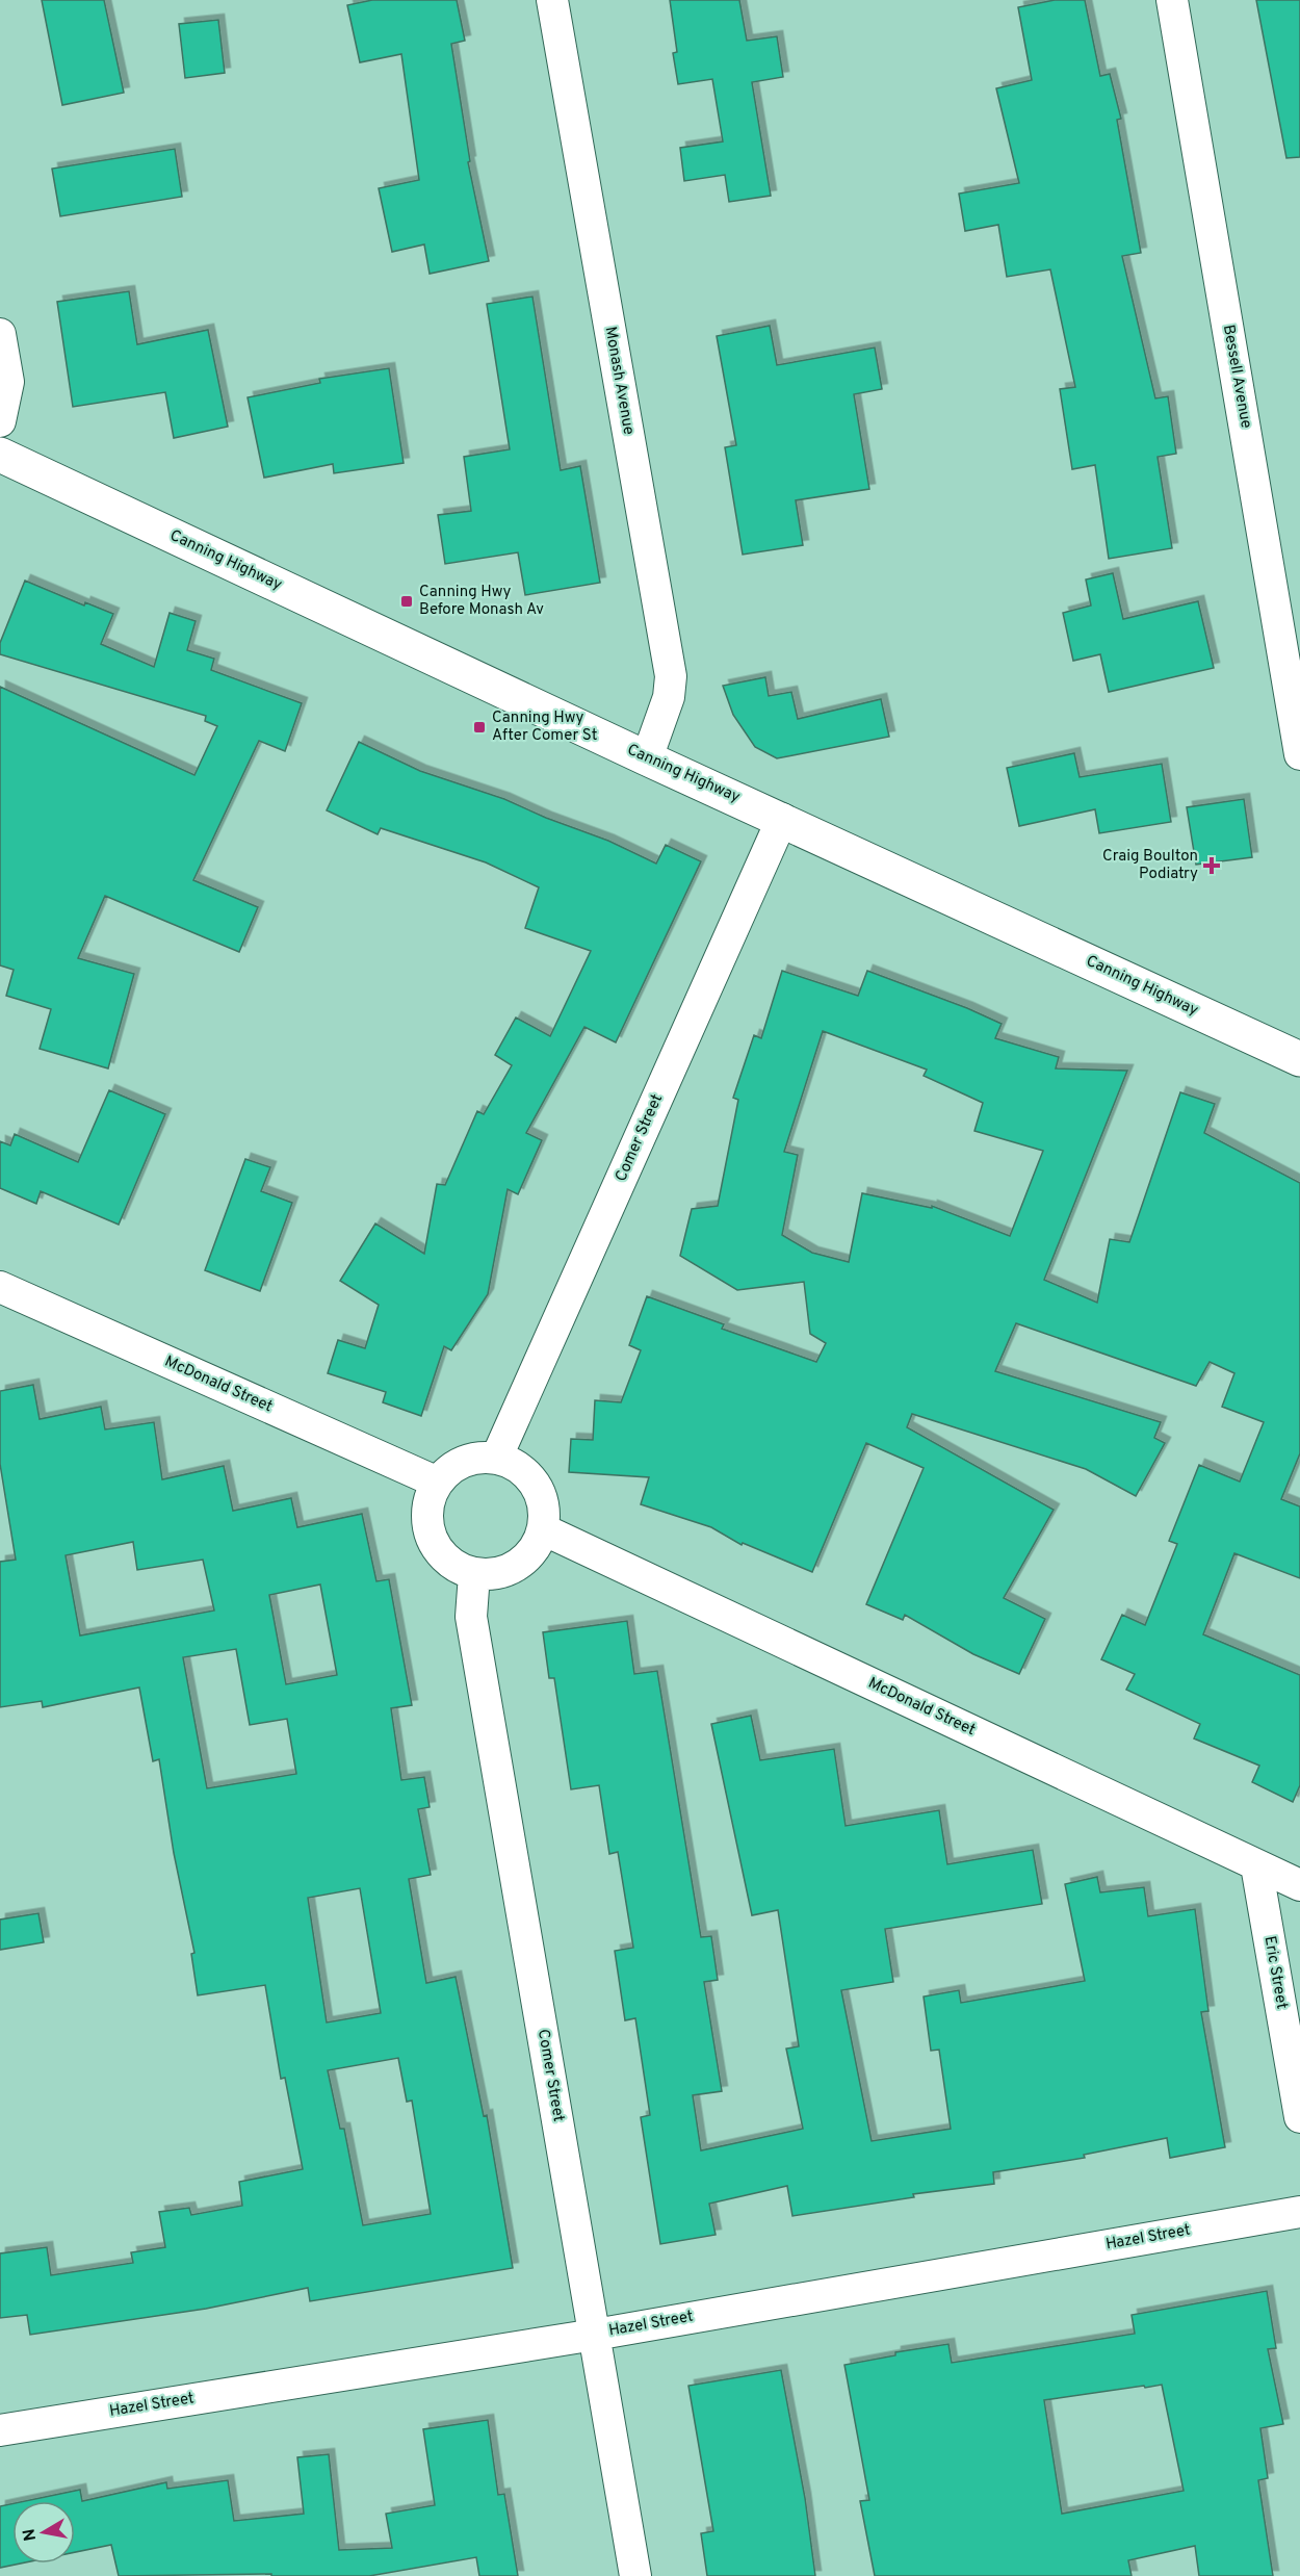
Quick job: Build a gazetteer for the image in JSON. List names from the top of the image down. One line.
{"streets":{"highway":["Canning Highway"],"street":["Bessell Avenue","Monash Avenue","Comer Street","McDonald Street","Eric Street","Hazel Street"]},"crossings":[["Monash Avenue","Canning Highway"],["Canning Highway","Comer Street"],["Comer Street","McDonald Street"],["Comer Street","Hazel Street"],["McDonald Street","Eric Street"]],"places":{"transit":["Canning Hwy Before Monash Av","Canning Hwy After Comer St"],"health":["Craig Boulton Podiatry"]},"north":"left"}
